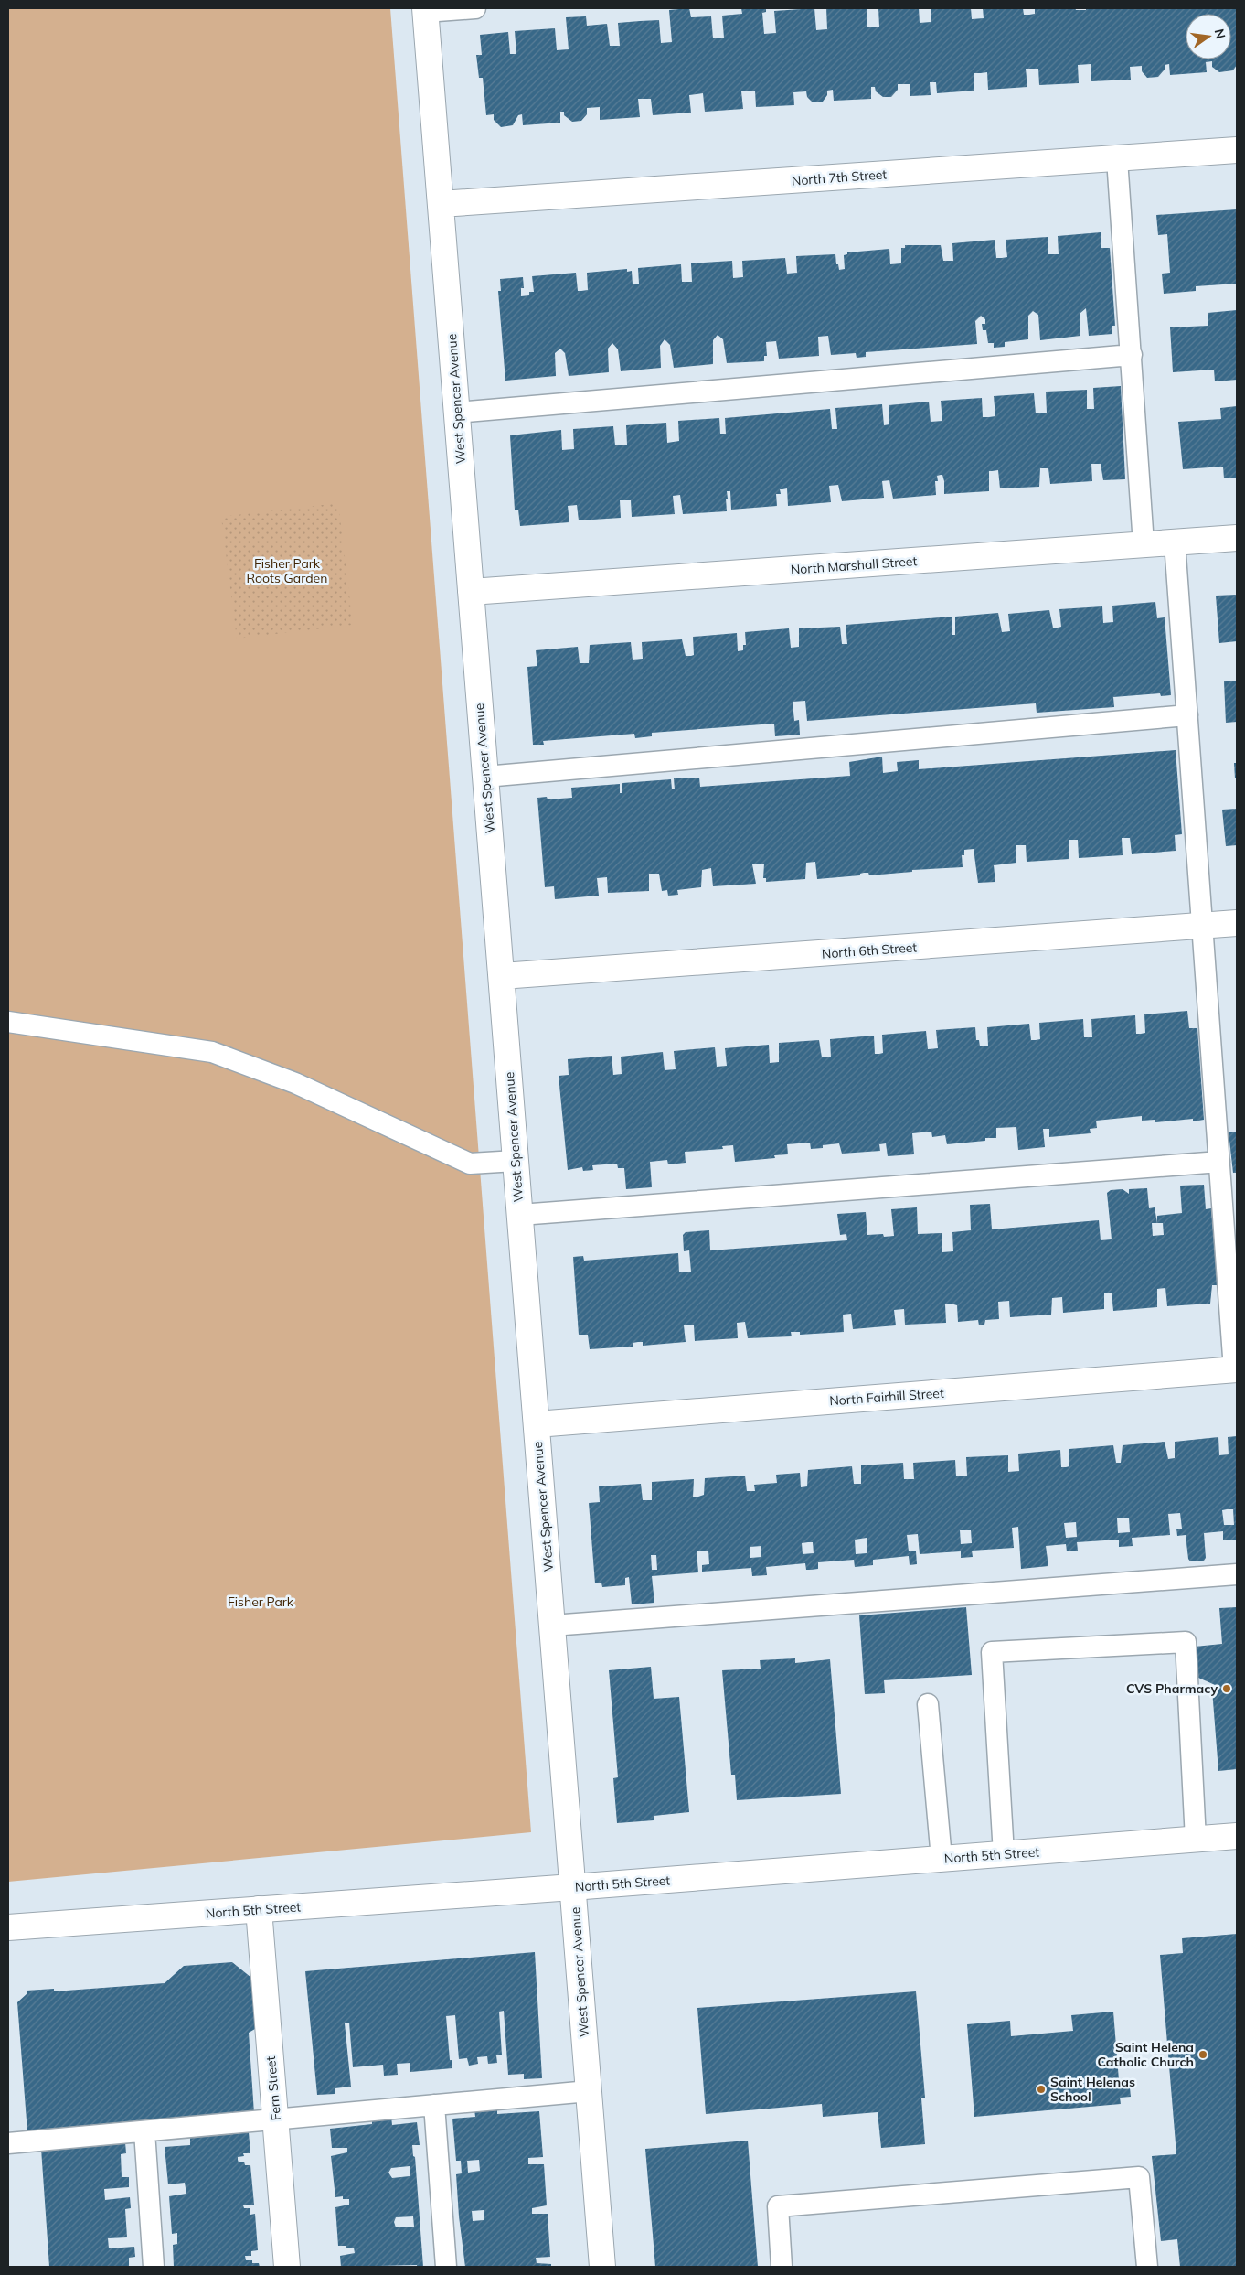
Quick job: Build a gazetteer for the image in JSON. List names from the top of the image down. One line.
{"streets":{"street":["North 7th Street","West Spencer Avenue","North Marshall Street","North 6th Street","North Fairhill Street","North 5th Street","Fern Street"]},"crossings":[["North 7th Street","West Spencer Avenue"],["West Spencer Avenue","North Marshall Street"],["West Spencer Avenue","North 6th Street"],["West Spencer Avenue","North Fairhill Street"],["West Spencer Avenue","North 5th Street"],["North 5th Street","Fern Street"]],"parks":["Fisher Park Roots Garden","Fisher Park"],"places":["CVS Pharmacy","Saint Helena Catholic Church","Saint Helenas School"],"north":"right"}
